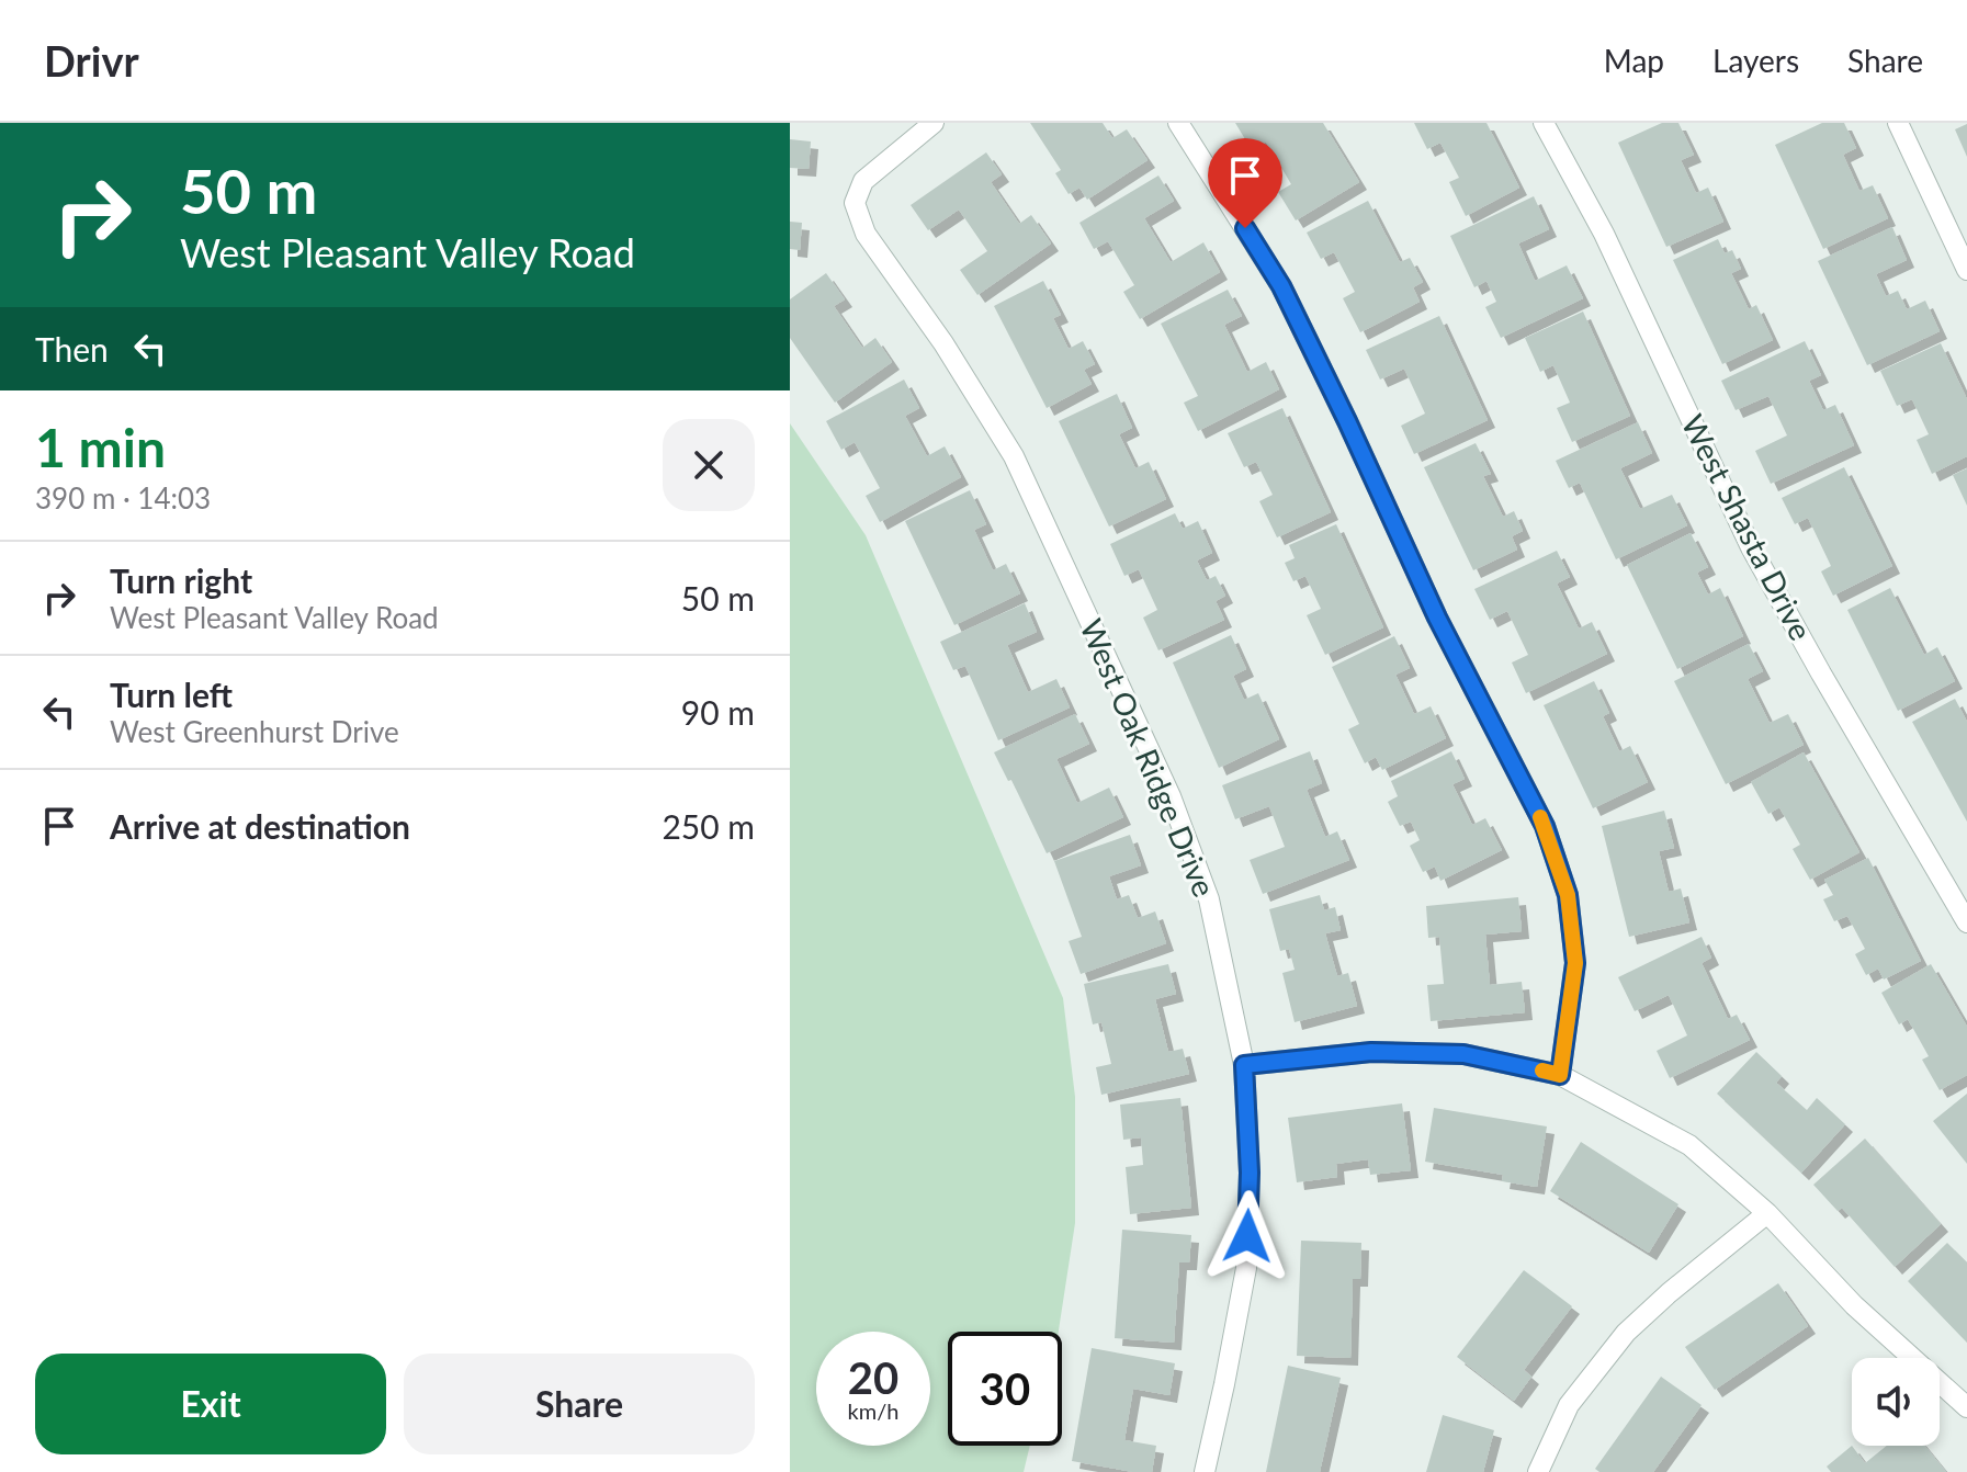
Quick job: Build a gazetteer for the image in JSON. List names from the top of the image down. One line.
{"streets":{"street":["West Shasta Drive","West Oak Ridge Drive"]},"page":{"header":"Drivr","nav":["Map","Layers","Share"],"turn":["50 m","West Pleasant Valley Road"],"then":"Then","heading":["1 min","390 m · 14:03"],"list":[{"name":"Turn right","note":"West Pleasant Valley Road","value":"50 m"},{"name":"Turn left","note":"West Greenhurst Drive","value":"90 m"},{"name":"Arrive at destination","value":"250 m"}],"speed":"20 km/h","limit":"30","buttons":["Exit","Share"]}}
